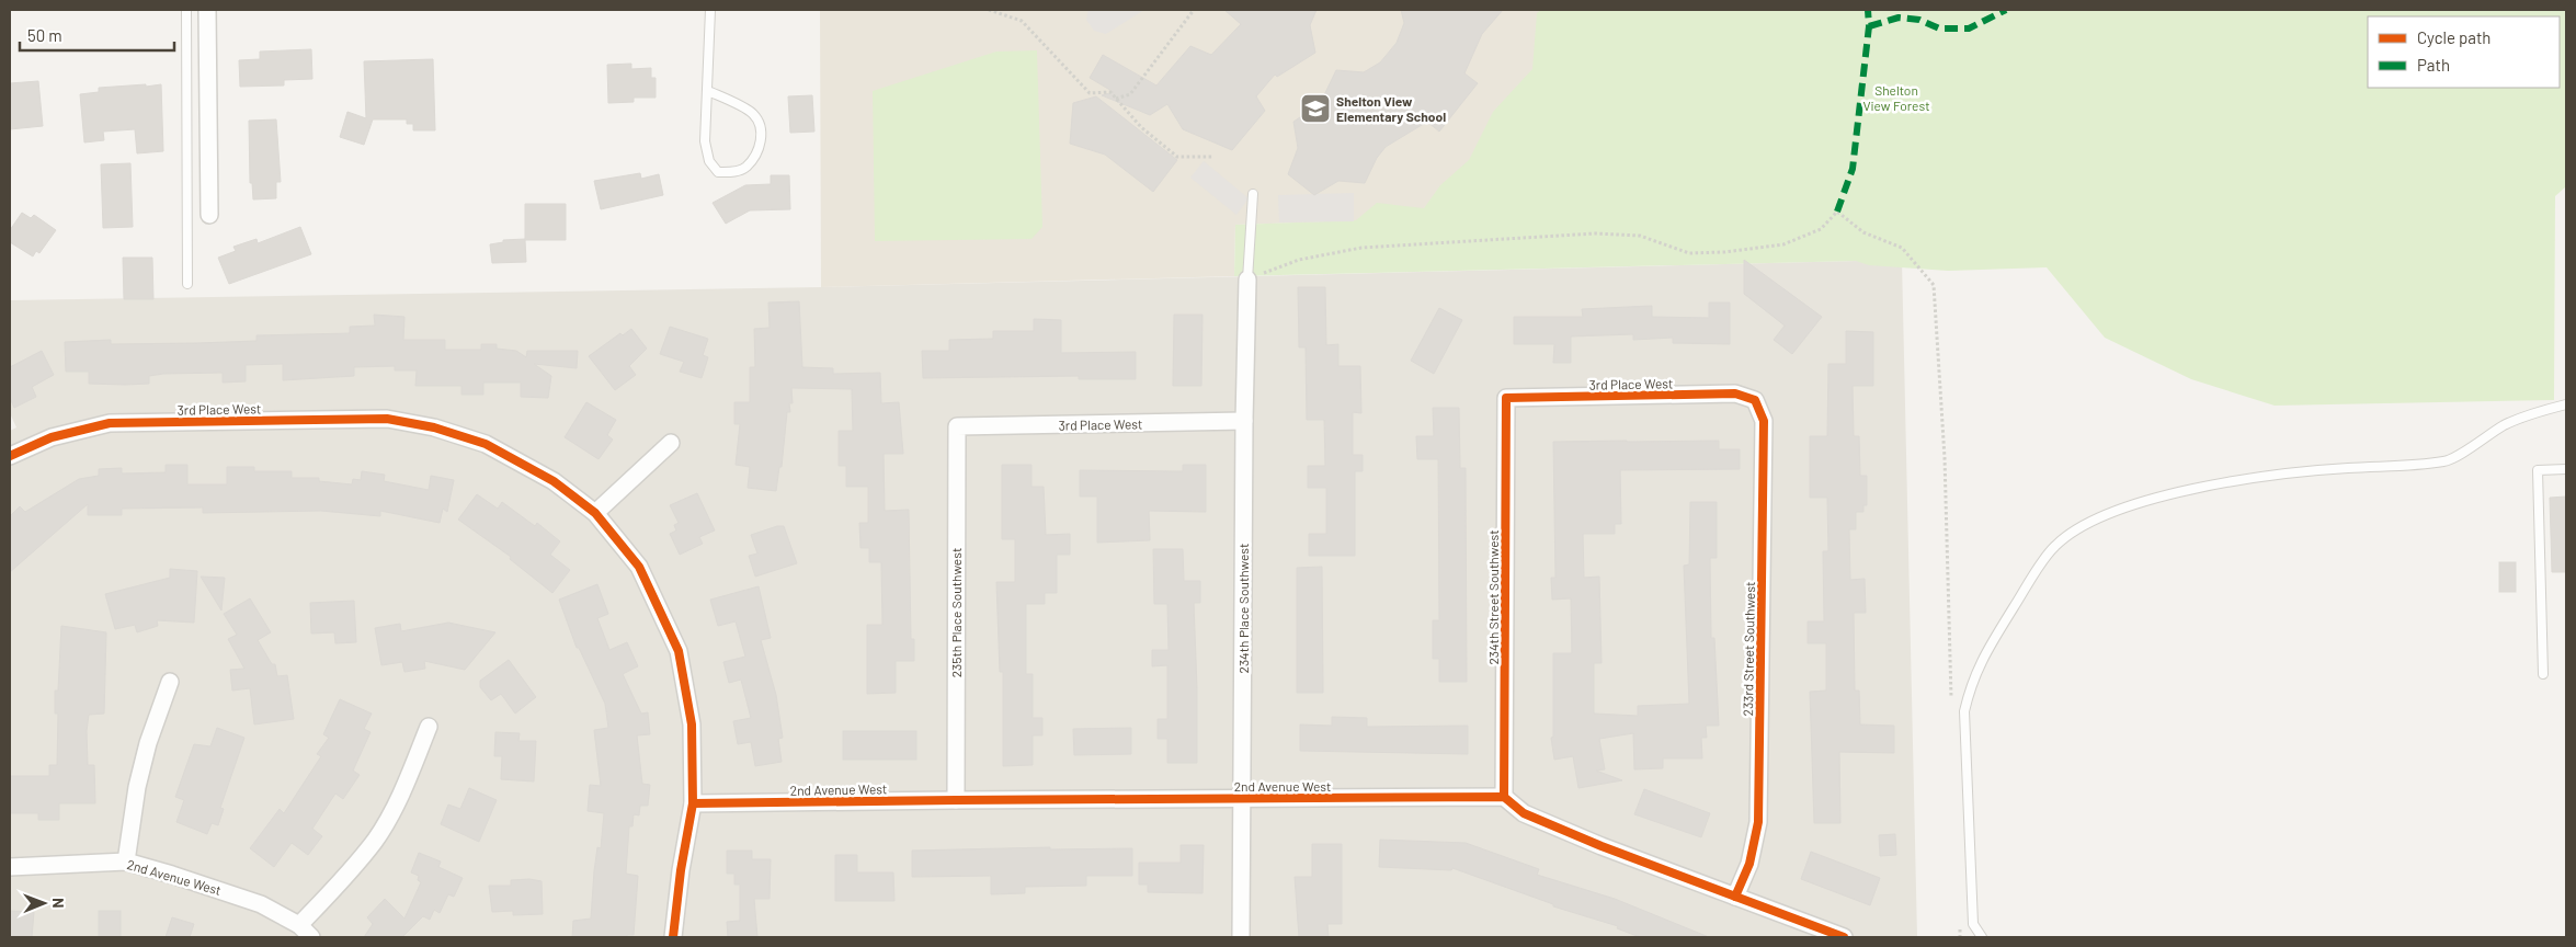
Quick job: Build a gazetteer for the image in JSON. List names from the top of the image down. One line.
{"streets":{"street":["3rd Place West","234th Street Southwest","234th Place Southwest","235th Place Southwest","233rd Street Southwest","2nd Avenue West"]},"crossings":[["3rd Place West","234th Street Southwest"],["3rd Place West","234th Place Southwest"],["3rd Place West","235th Place Southwest"],["3rd Place West","233rd Street Southwest"],["3rd Place West","2nd Avenue West"],["234th Street Southwest","2nd Avenue West"],["234th Place Southwest","2nd Avenue West"],["235th Place Southwest","2nd Avenue West"]],"parks":["Shelton View Forest"],"places":{"school or university":["Shelton View Elementary School"]},"legend":["Cycle path","Path"],"scale_bar":"50 m","north":"right"}
